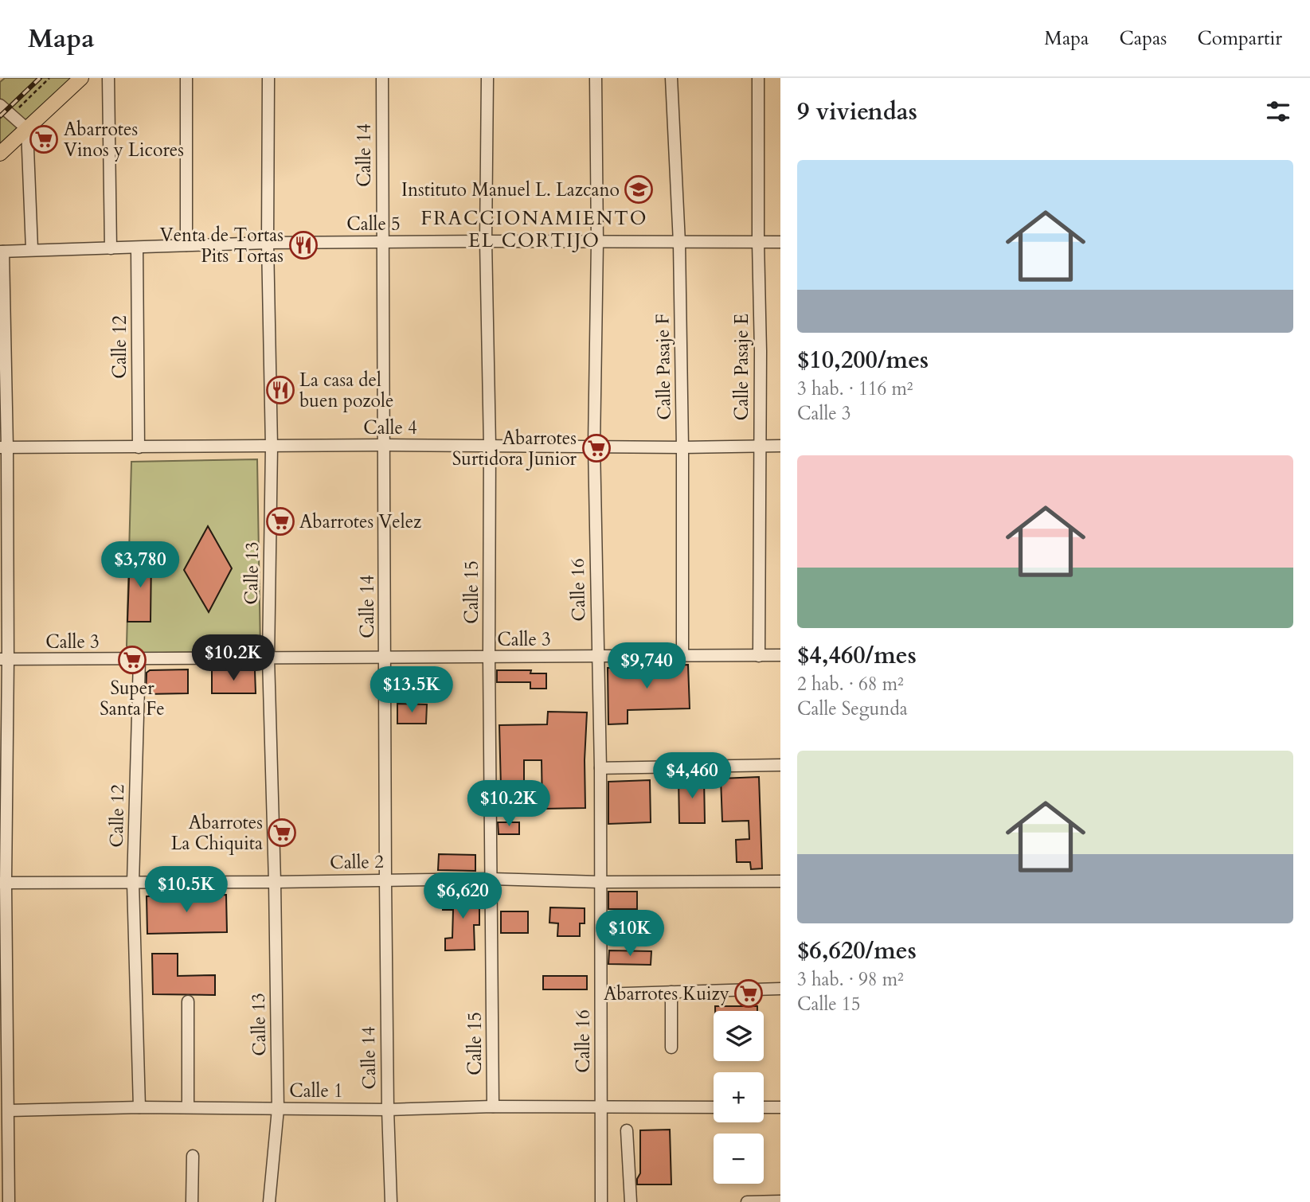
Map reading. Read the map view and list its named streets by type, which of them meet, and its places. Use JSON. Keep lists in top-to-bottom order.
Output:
{
  "streets": {
    "street": [
      "Calle 14",
      "Calle 5",
      "Calle 12",
      "Calle Pasaje F",
      "Calle Pasaje E",
      "Calle 4",
      "Calle 13",
      "Calle 16",
      "Calle 15",
      "Calle 3",
      "Calle 2",
      "Calle 1"
    ]
  },
  "crossings": [
    ["Calle 14", "Calle 5"],
    ["Calle 14", "Calle 4"],
    ["Calle 14", "Calle 3"],
    ["Calle 14", "Calle 2"],
    ["Calle 14", "Calle 1"],
    ["Calle 5", "Calle 12"],
    ["Calle 5", "Calle Pasaje F"],
    ["Calle 5", "Calle Pasaje E"],
    ["Calle 5", "Calle 13"],
    ["Calle 5", "Calle 16"],
    ["Calle 5", "Calle 15"],
    ["Calle 12", "Calle 4"],
    ["Calle 12", "Calle 3"],
    ["Calle 12", "Calle 2"],
    ["Calle 12", "Calle 1"],
    ["Calle Pasaje F", "Calle 4"],
    ["Calle Pasaje F", "Calle 3"],
    ["Calle Pasaje E", "Calle 4"],
    ["Calle Pasaje E", "Calle 3"],
    ["Calle 4", "Calle 13"],
    ["Calle 4", "Calle 16"],
    ["Calle 4", "Calle 15"],
    ["Calle 13", "Calle 3"],
    ["Calle 13", "Calle 2"],
    ["Calle 13", "Calle 1"],
    ["Calle 16", "Calle 3"],
    ["Calle 16", "Calle 2"],
    ["Calle 16", "Calle 1"],
    ["Calle 15", "Calle 3"],
    ["Calle 15", "Calle 2"],
    ["Calle 15", "Calle 1"]
  ],
  "districts": ["FRACCIONAMIENTO EL CORTIJO"],
  "places": {
    "supermarket": [
      "Abarrotes Vinos y Licores",
      "Abarrotes Surtidora Junior",
      "Abarrotes Velez",
      "Super Santa Fe",
      "Abarrotes La Chiquita",
      "Abarrotes Kuizy"
    ],
    "school or university": ["Instituto Manuel L. Lazcano"],
    "restaurant": ["Venta de Tortas Pits Tortas", "La casa del buen pozole"]
  },
  "page": {
    "header": "Mapa",
    "nav": ["Mapa", "Capas", "Compartir"],
    "heading": "9 viviendas",
    "list": [
      {
        "name": "$10,200/mes",
        "note": "3 hab. · 116 m² · Calle 3"
      },
      {
        "name": "$4,460/mes",
        "note": "2 hab. · 68 m² · Calle Segunda"
      },
      {
        "name": "$6,620/mes",
        "note": "3 hab. · 98 m² · Calle 15"
      }
    ],
    "price": [
      "$3,780",
      "$10.2K",
      "$9,740",
      "$13.5K",
      "$4,460",
      "$10.2K",
      "$10.5K",
      "$6,620",
      "$10K"
    ],
    "map_buttons": ["+", "−"]
  }
}
